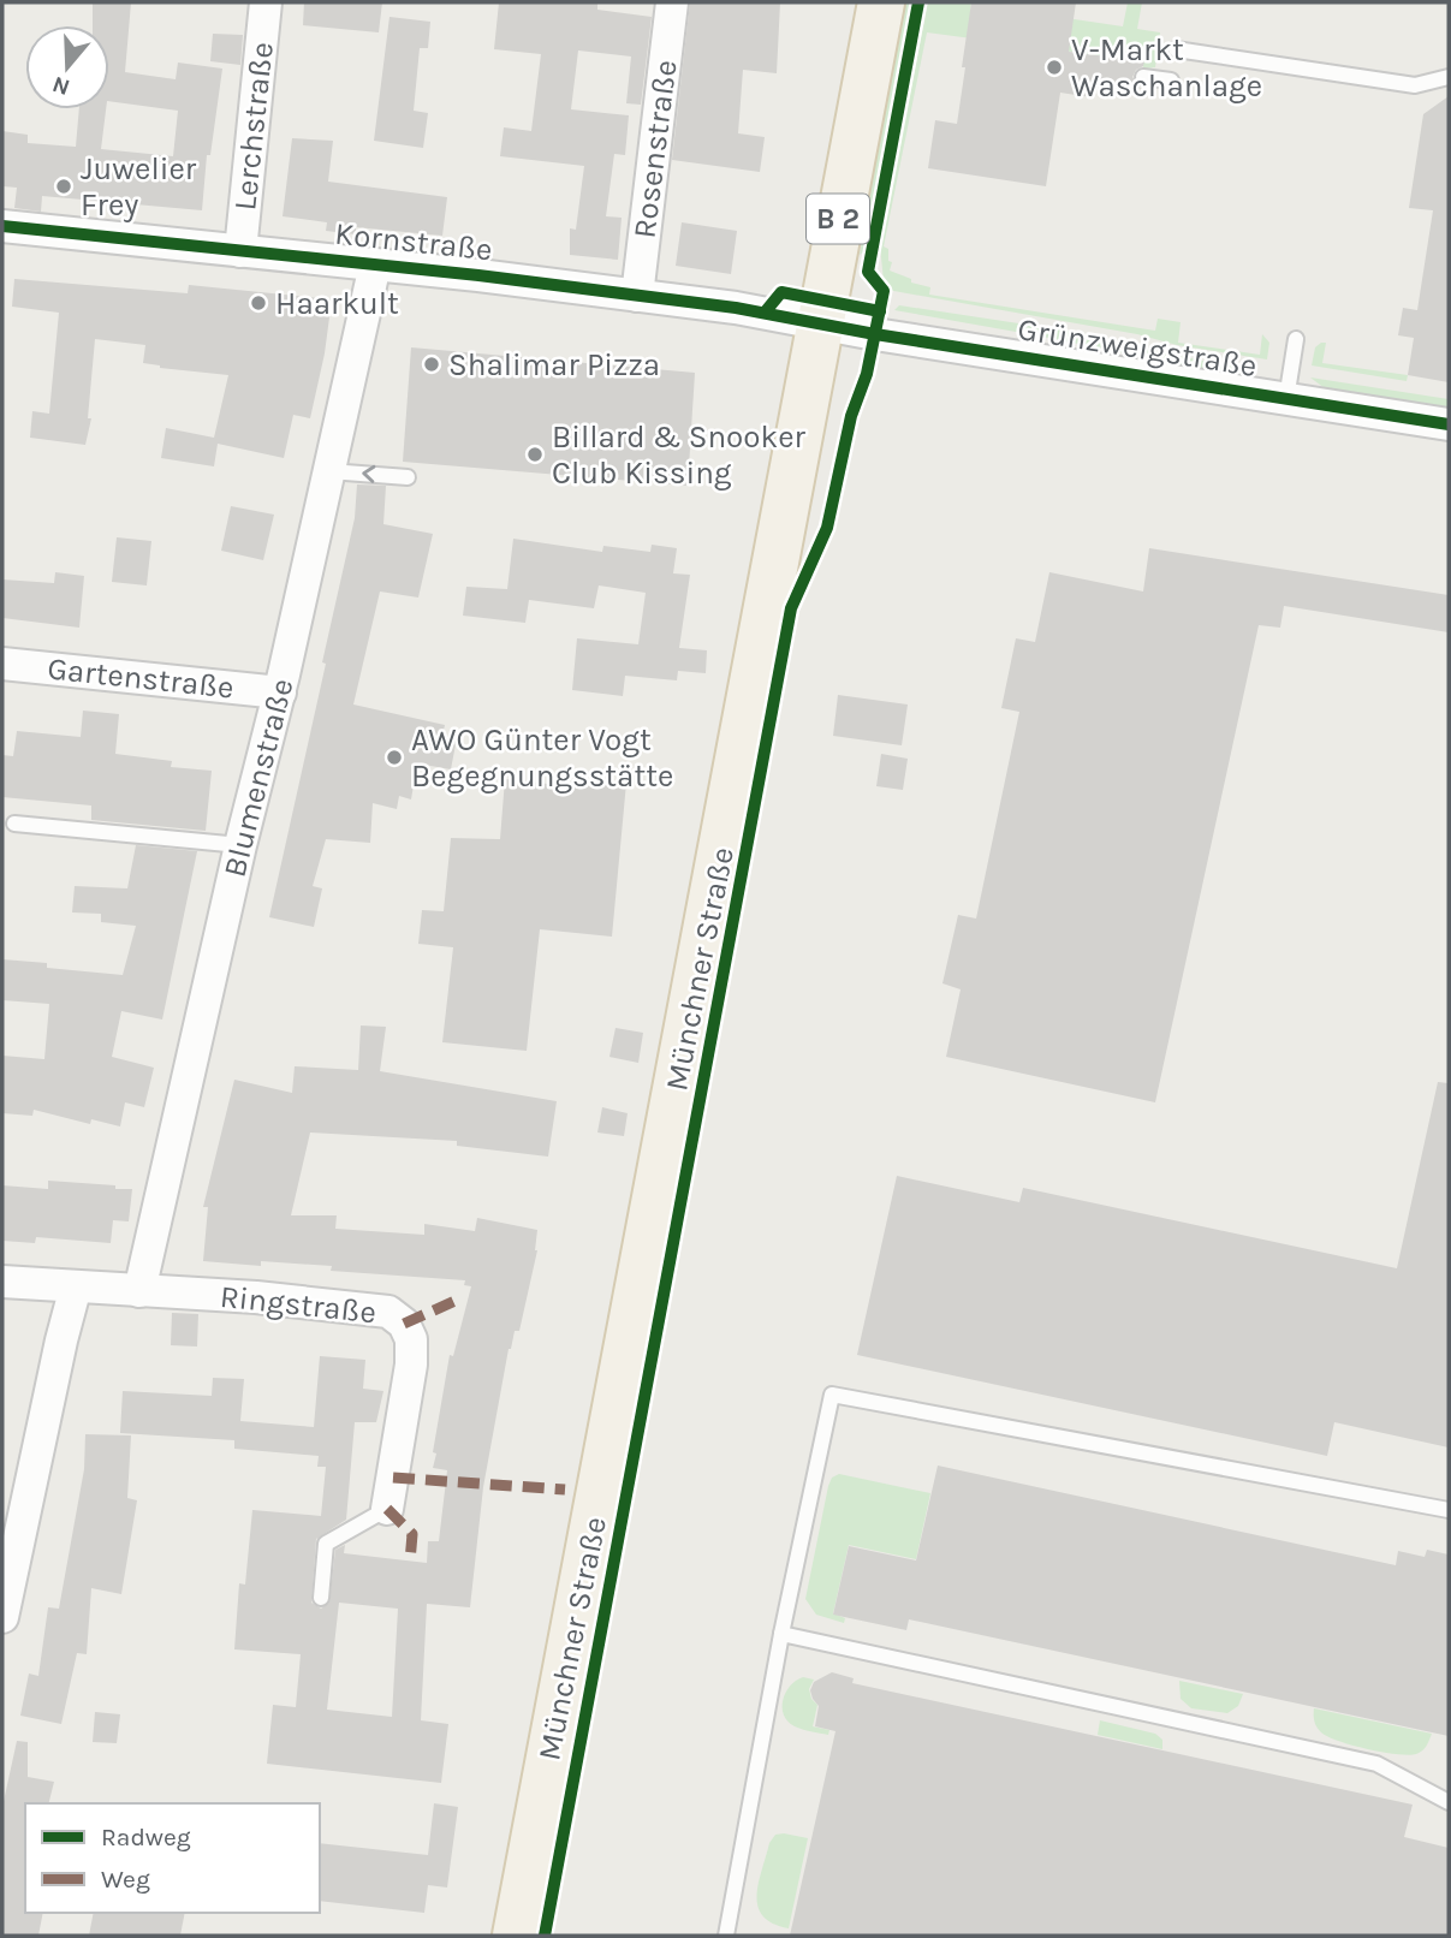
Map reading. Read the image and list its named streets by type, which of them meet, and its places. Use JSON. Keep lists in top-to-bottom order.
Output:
{
  "streets": {
    "main road": ["B 2", "Münchner Straße"],
    "street": [
      "Lerchstraße",
      "Rosenstraße",
      "Kornstraße",
      "Grünzweigstraße",
      "Gartenstraße",
      "Blumenstraße",
      "Ringstraße"
    ]
  },
  "crossings": [
    ["Lerchstraße", "Kornstraße"],
    ["Rosenstraße", "Kornstraße"],
    ["Kornstraße", "Grünzweigstraße"],
    ["Kornstraße", "Blumenstraße"],
    ["Kornstraße", "Münchner Straße"],
    ["Grünzweigstraße", "Münchner Straße"],
    ["Gartenstraße", "Blumenstraße"],
    ["Blumenstraße", "Ringstraße"]
  ],
  "places": [
    "V-Markt Waschanlage",
    "Juwelier Frey",
    "Haarkult",
    "Shalimar Pizza",
    "Billard & Snooker Club Kissing",
    "AWO Günter Vogt Begegnungsstätte"
  ],
  "legend": ["Radweg", "Weg"],
  "north": "bottom"
}
